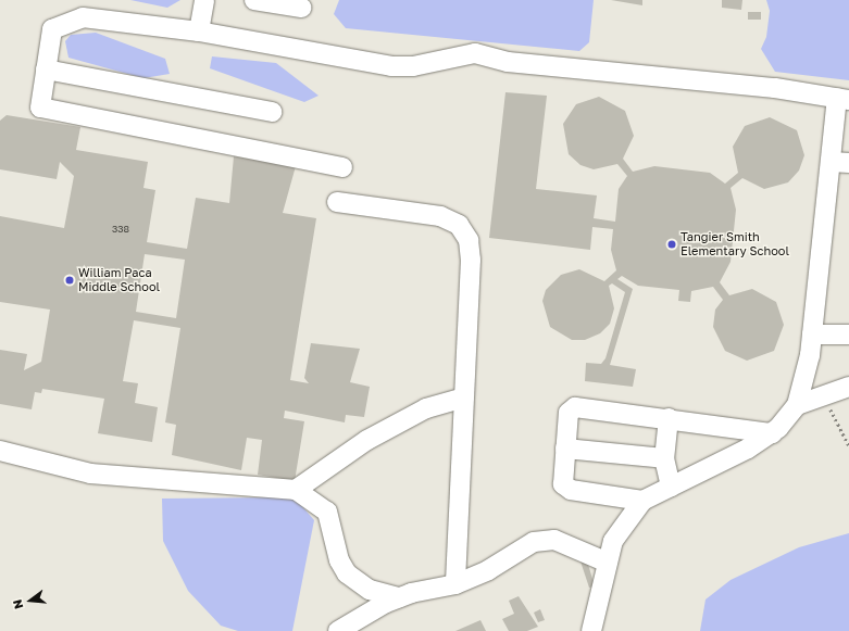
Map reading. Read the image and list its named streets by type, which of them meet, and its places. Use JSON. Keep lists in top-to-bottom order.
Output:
{
  "places": ["Tangier Smith Elementary School", "William Paca Middle School"],
  "house_numbers": ["338"],
  "north": "left"
}
